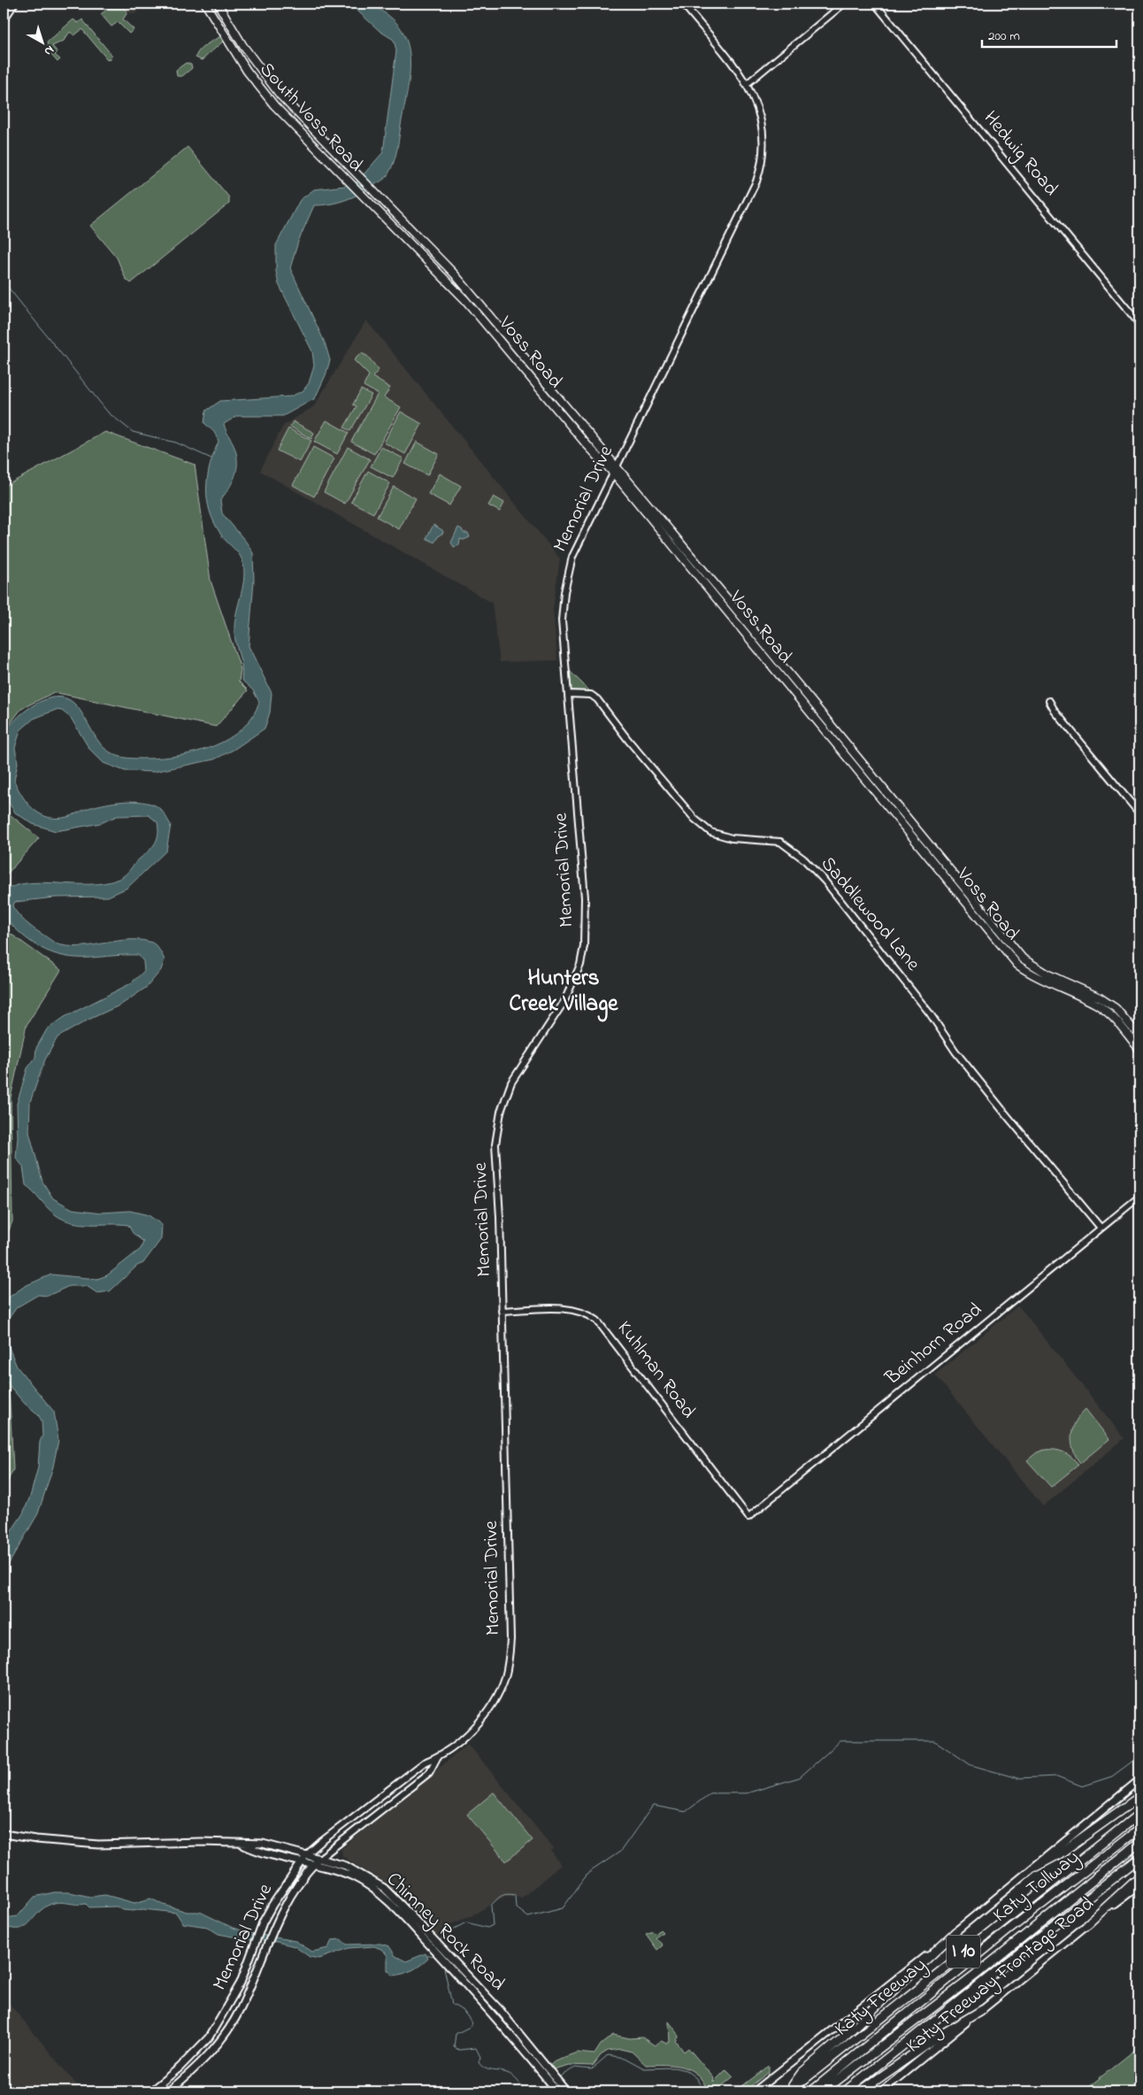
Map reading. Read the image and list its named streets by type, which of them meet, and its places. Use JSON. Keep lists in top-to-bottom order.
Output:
{
  "streets": {
    "highway": ["Katy Tollway", "I 10", "Katy Freeway"],
    "main road": [
      "South Voss Road",
      "Voss Road",
      "Memorial Drive",
      "Chimney Rock Road",
      "Katy Freeway Frontage Road"
    ],
    "street": [
      "Hedwig Road",
      "Saddlewood Lane",
      "Beinhorn Road",
      "Kuhlman Road"
    ]
  },
  "crossings": [
    ["South Voss Road", "Voss Road"],
    ["Voss Road", "Memorial Drive"],
    ["Memorial Drive", "Saddlewood Lane"],
    ["Memorial Drive", "Kuhlman Road"],
    ["Memorial Drive", "Chimney Rock Road"],
    ["Saddlewood Lane", "Beinhorn Road"],
    ["Beinhorn Road", "Kuhlman Road"]
  ],
  "districts": ["Hunters Creek Village"],
  "scale_bar": "200 m",
  "north": "bottom right"
}
